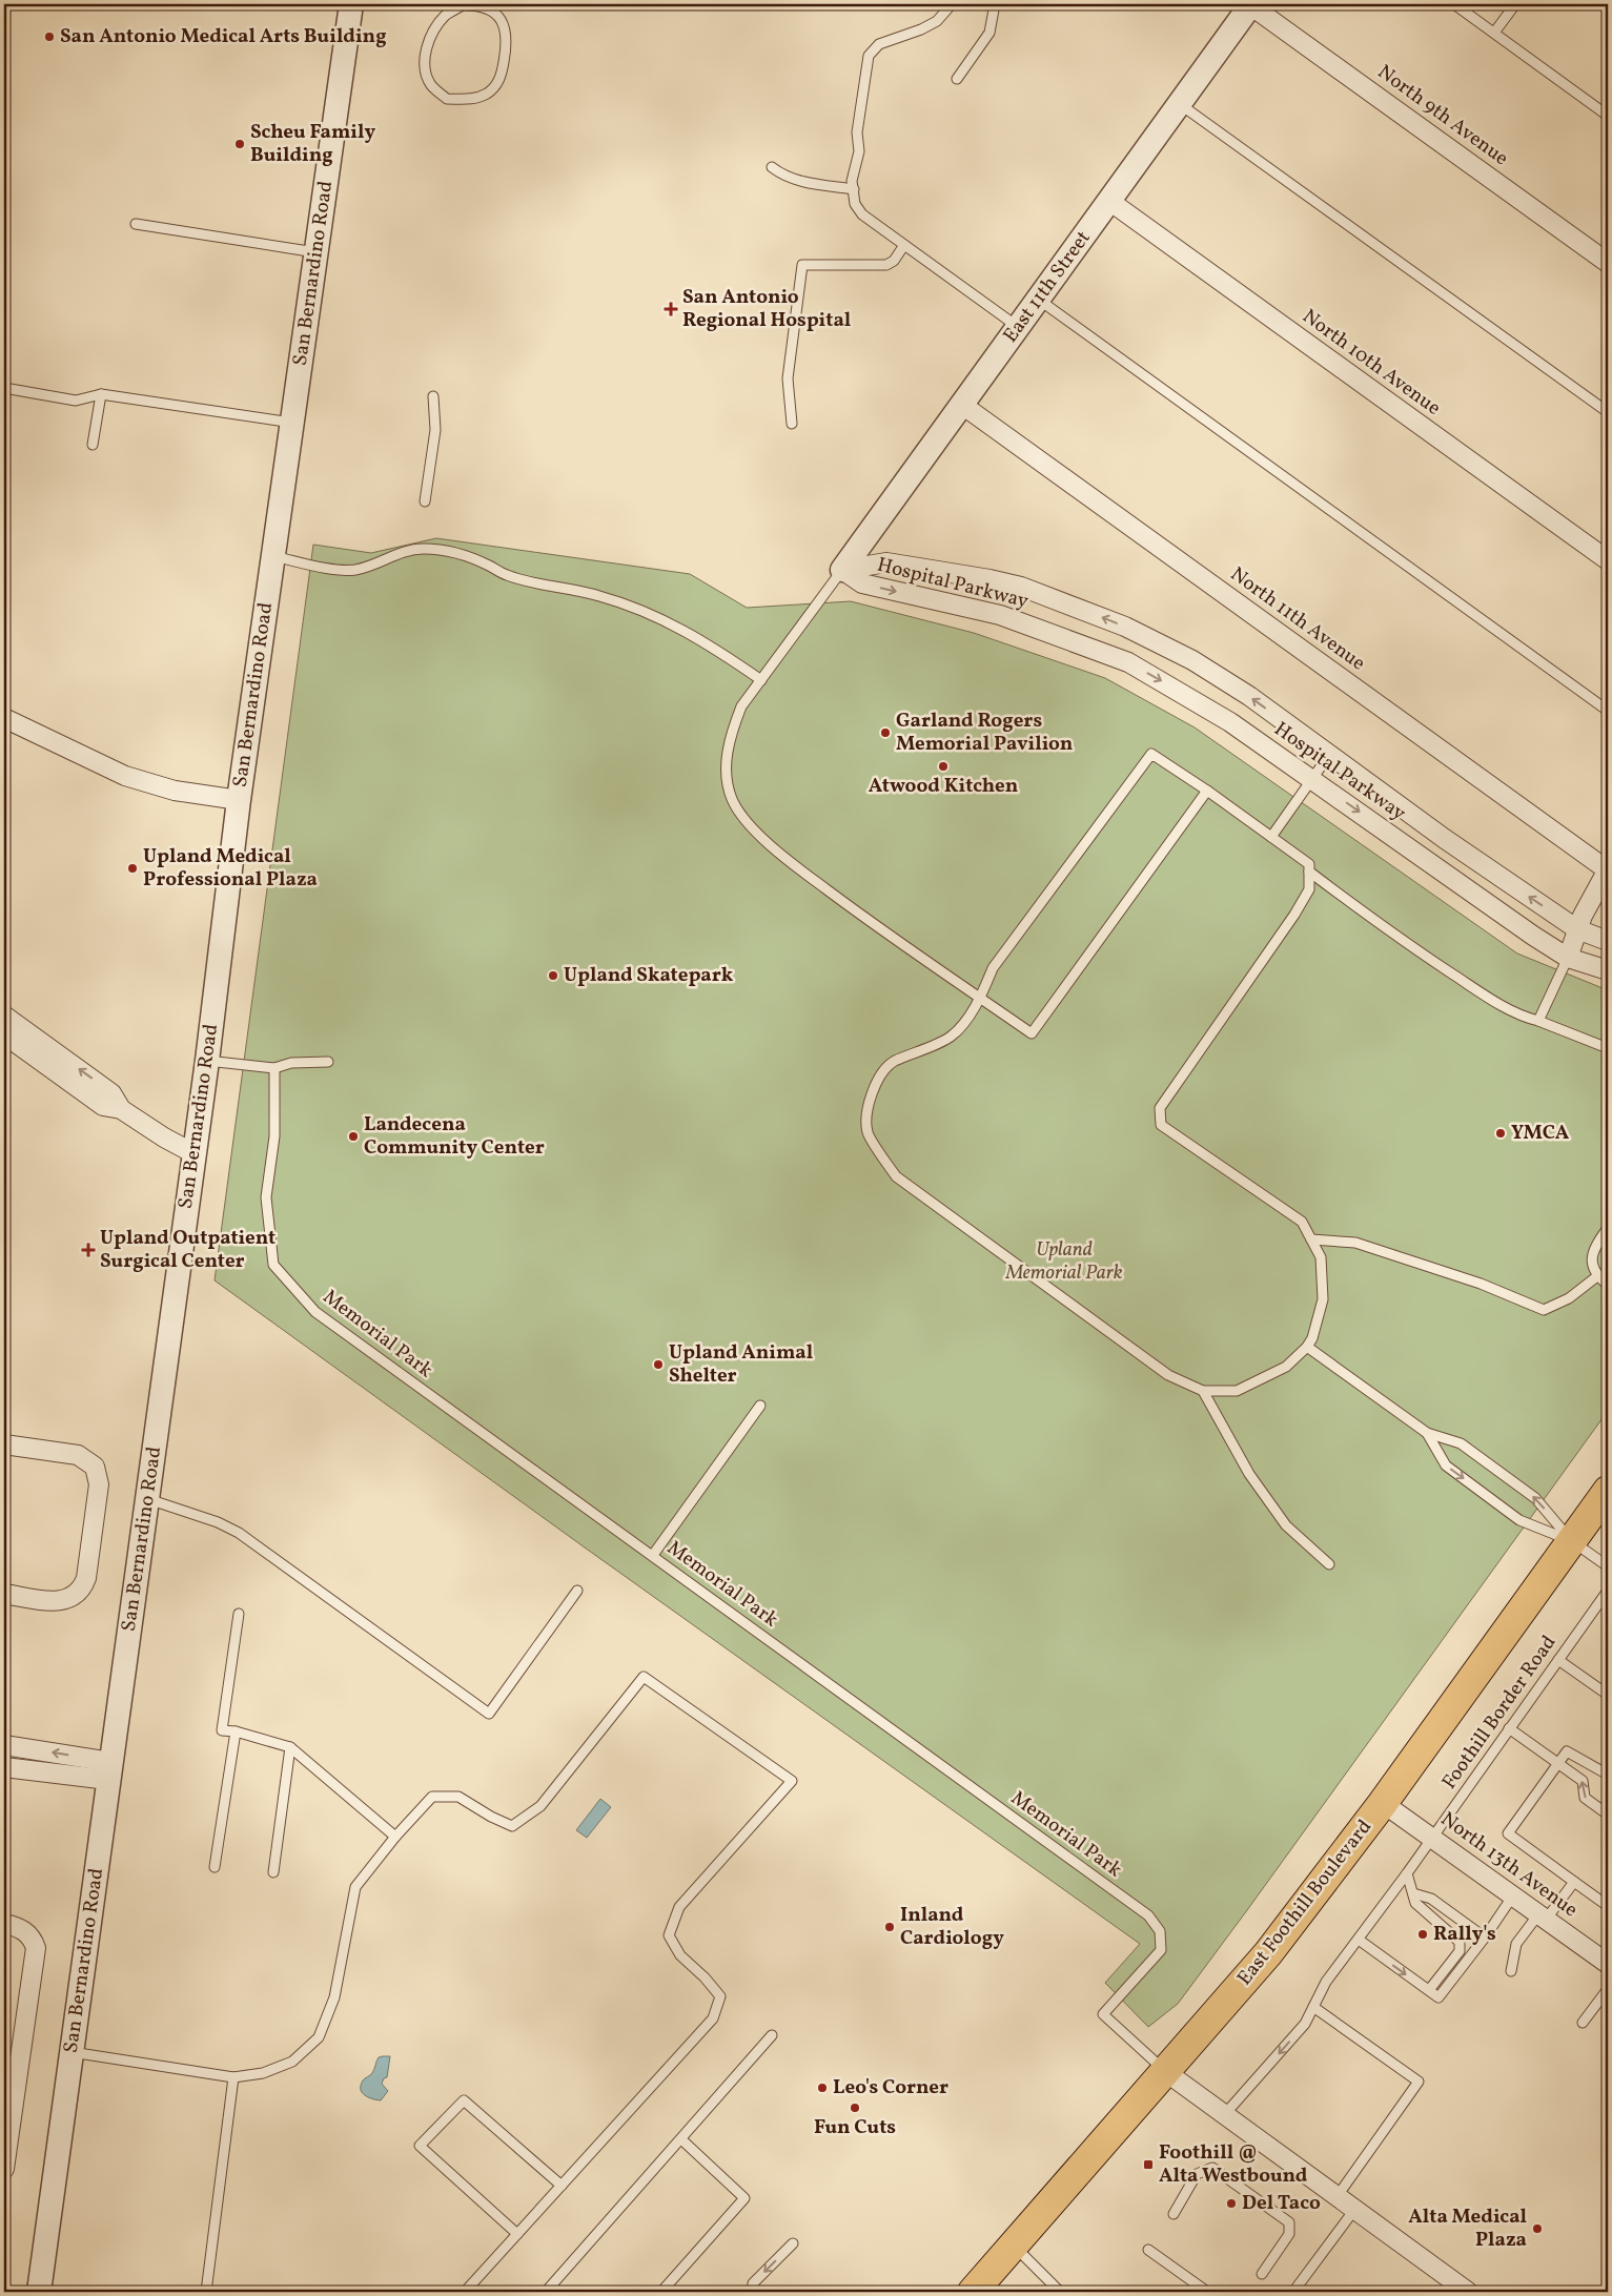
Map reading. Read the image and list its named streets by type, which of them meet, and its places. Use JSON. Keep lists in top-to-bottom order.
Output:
{
  "streets": {
    "main road": ["East Foothill Boulevard"],
    "street": [
      "North 9th Avenue",
      "San Bernardino Road",
      "East 11th Street",
      "North 10th Avenue",
      "Hospital Parkway",
      "North 11th Avenue",
      "North 13th Avenue"
    ],
    "lane": ["Memorial Park", "Foothill Border Road"]
  },
  "crossings": [
    ["North 9th Avenue", "East 11th Street"],
    ["East 11th Street", "North 10th Avenue"],
    ["East 11th Street", "Hospital Parkway"],
    ["East 11th Street", "North 11th Avenue"],
    ["Memorial Park", "East Foothill Boulevard"],
    ["Foothill Border Road", "North 13th Avenue"],
    ["North 13th Avenue", "East Foothill Boulevard"]
  ],
  "parks": ["Upland Memorial Park"],
  "places": {
    "other": [
      "San Antonio Medical Arts Building",
      "Scheu Family Building",
      "Garland Rogers Memorial Pavilion",
      "Atwood Kitchen",
      "Upland Medical Professional Plaza",
      "Upland Skatepark",
      "YMCA",
      "Landecena Community Center",
      "Upland Animal Shelter",
      "Inland Cardiology",
      "Rally's",
      "Leo's Corner",
      "Fun Cuts",
      "Del Taco",
      "Alta Medical Plaza"
    ],
    "health": ["San Antonio Regional Hospital", "Upland Outpatient Surgical Center"],
    "transit": ["Foothill @ Alta Westbound"]
  }
}
